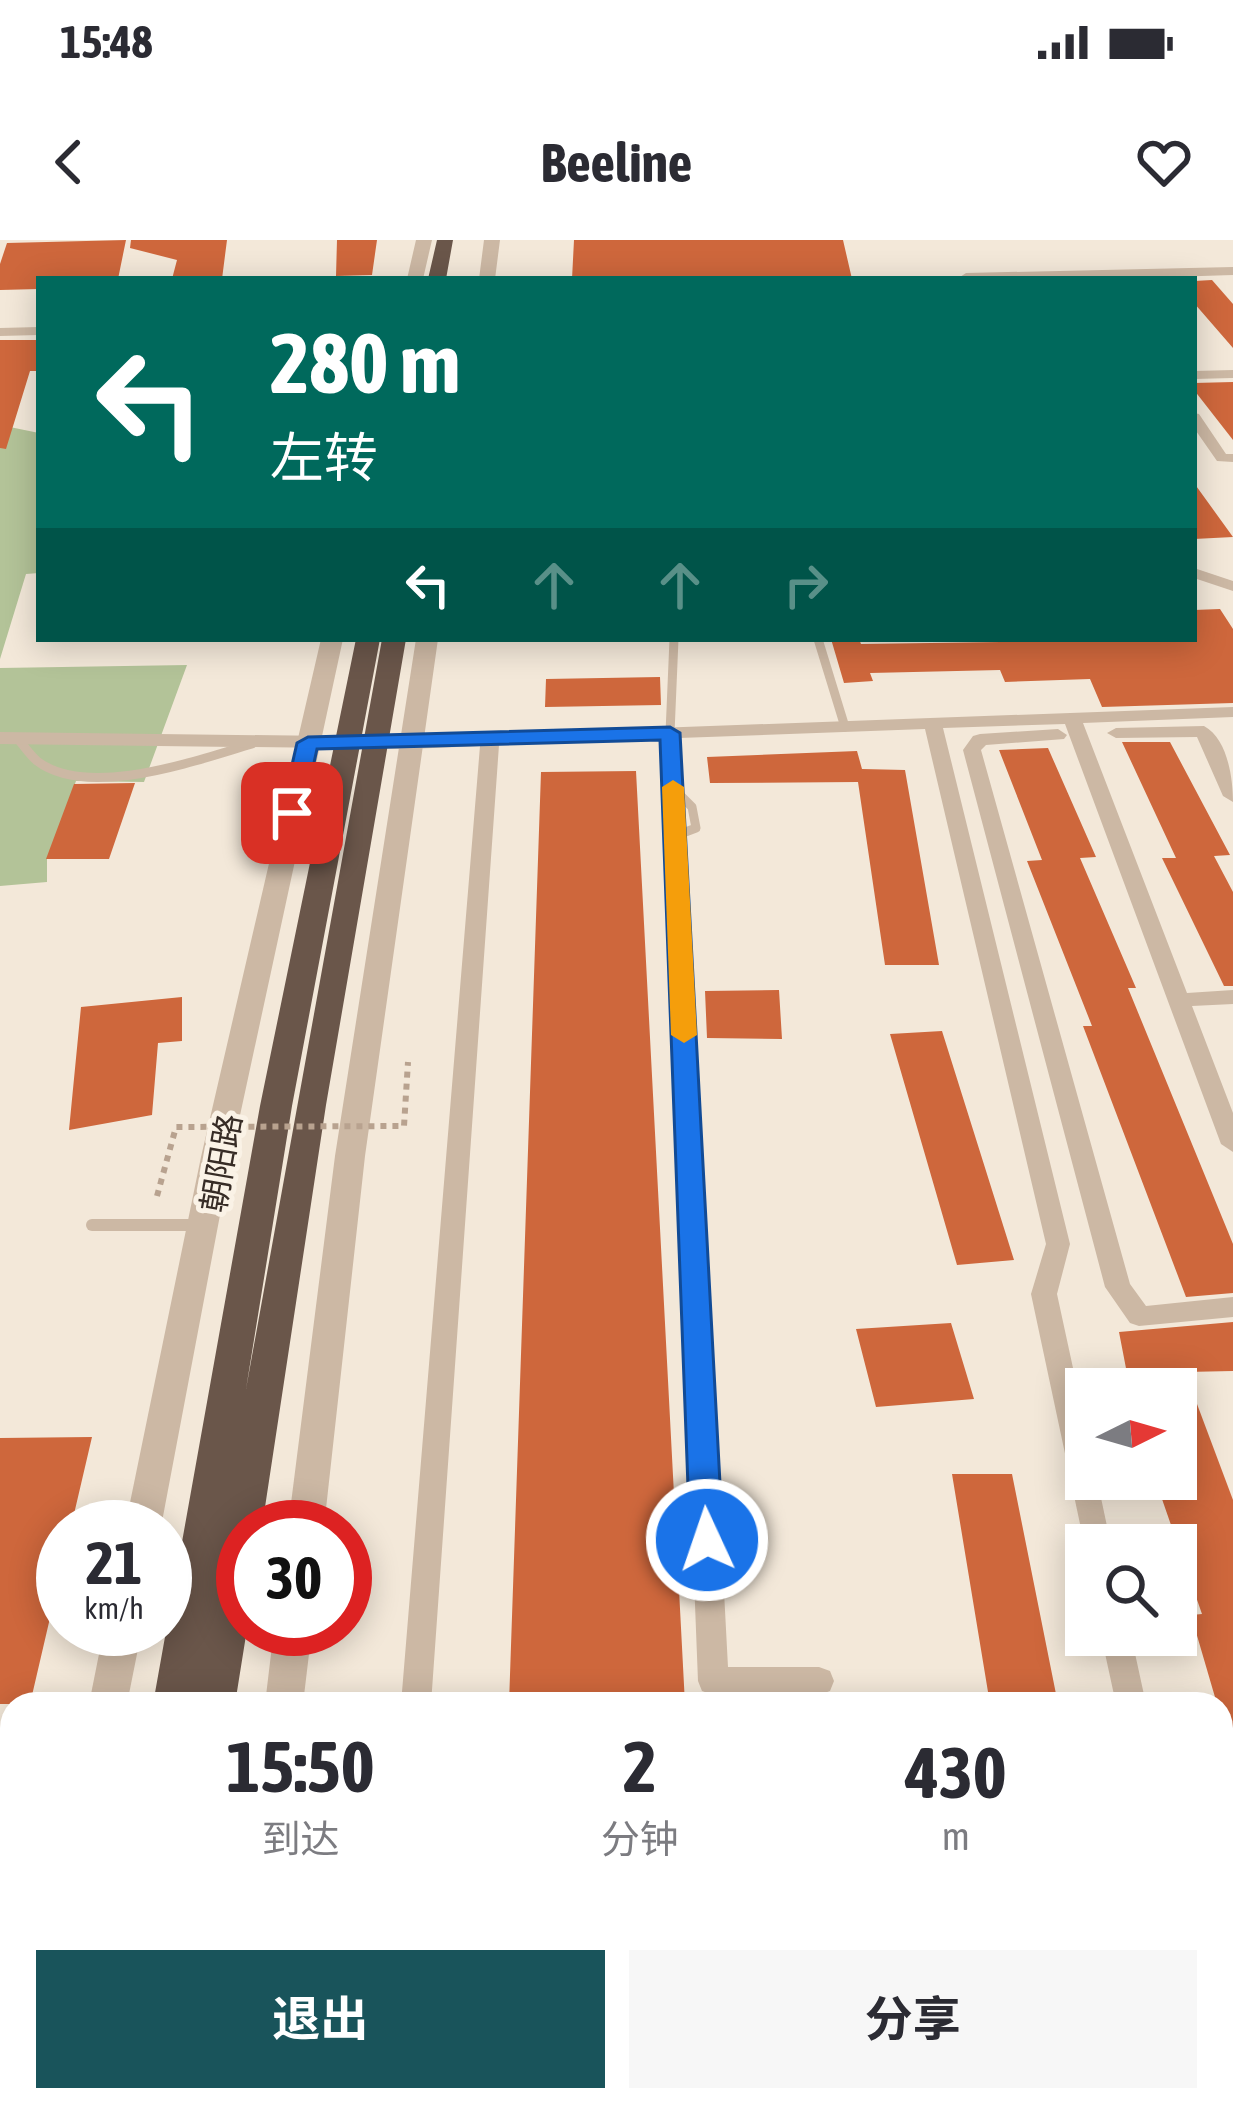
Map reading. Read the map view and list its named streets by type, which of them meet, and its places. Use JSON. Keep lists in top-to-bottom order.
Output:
{
  "streets": {
    "highway": ["朝阳路"]
  },
  "north": "right",
  "page": {
    "status": "15:48",
    "header": "Beeline",
    "turn": ["280 m", "左转"],
    "speed": "21 km/h",
    "limit": "30",
    "eta": [
      "15:50",
      "到达",
      "2",
      "分钟",
      "430",
      "m"
    ],
    "buttons": ["退出", "分享"]
  }
}
